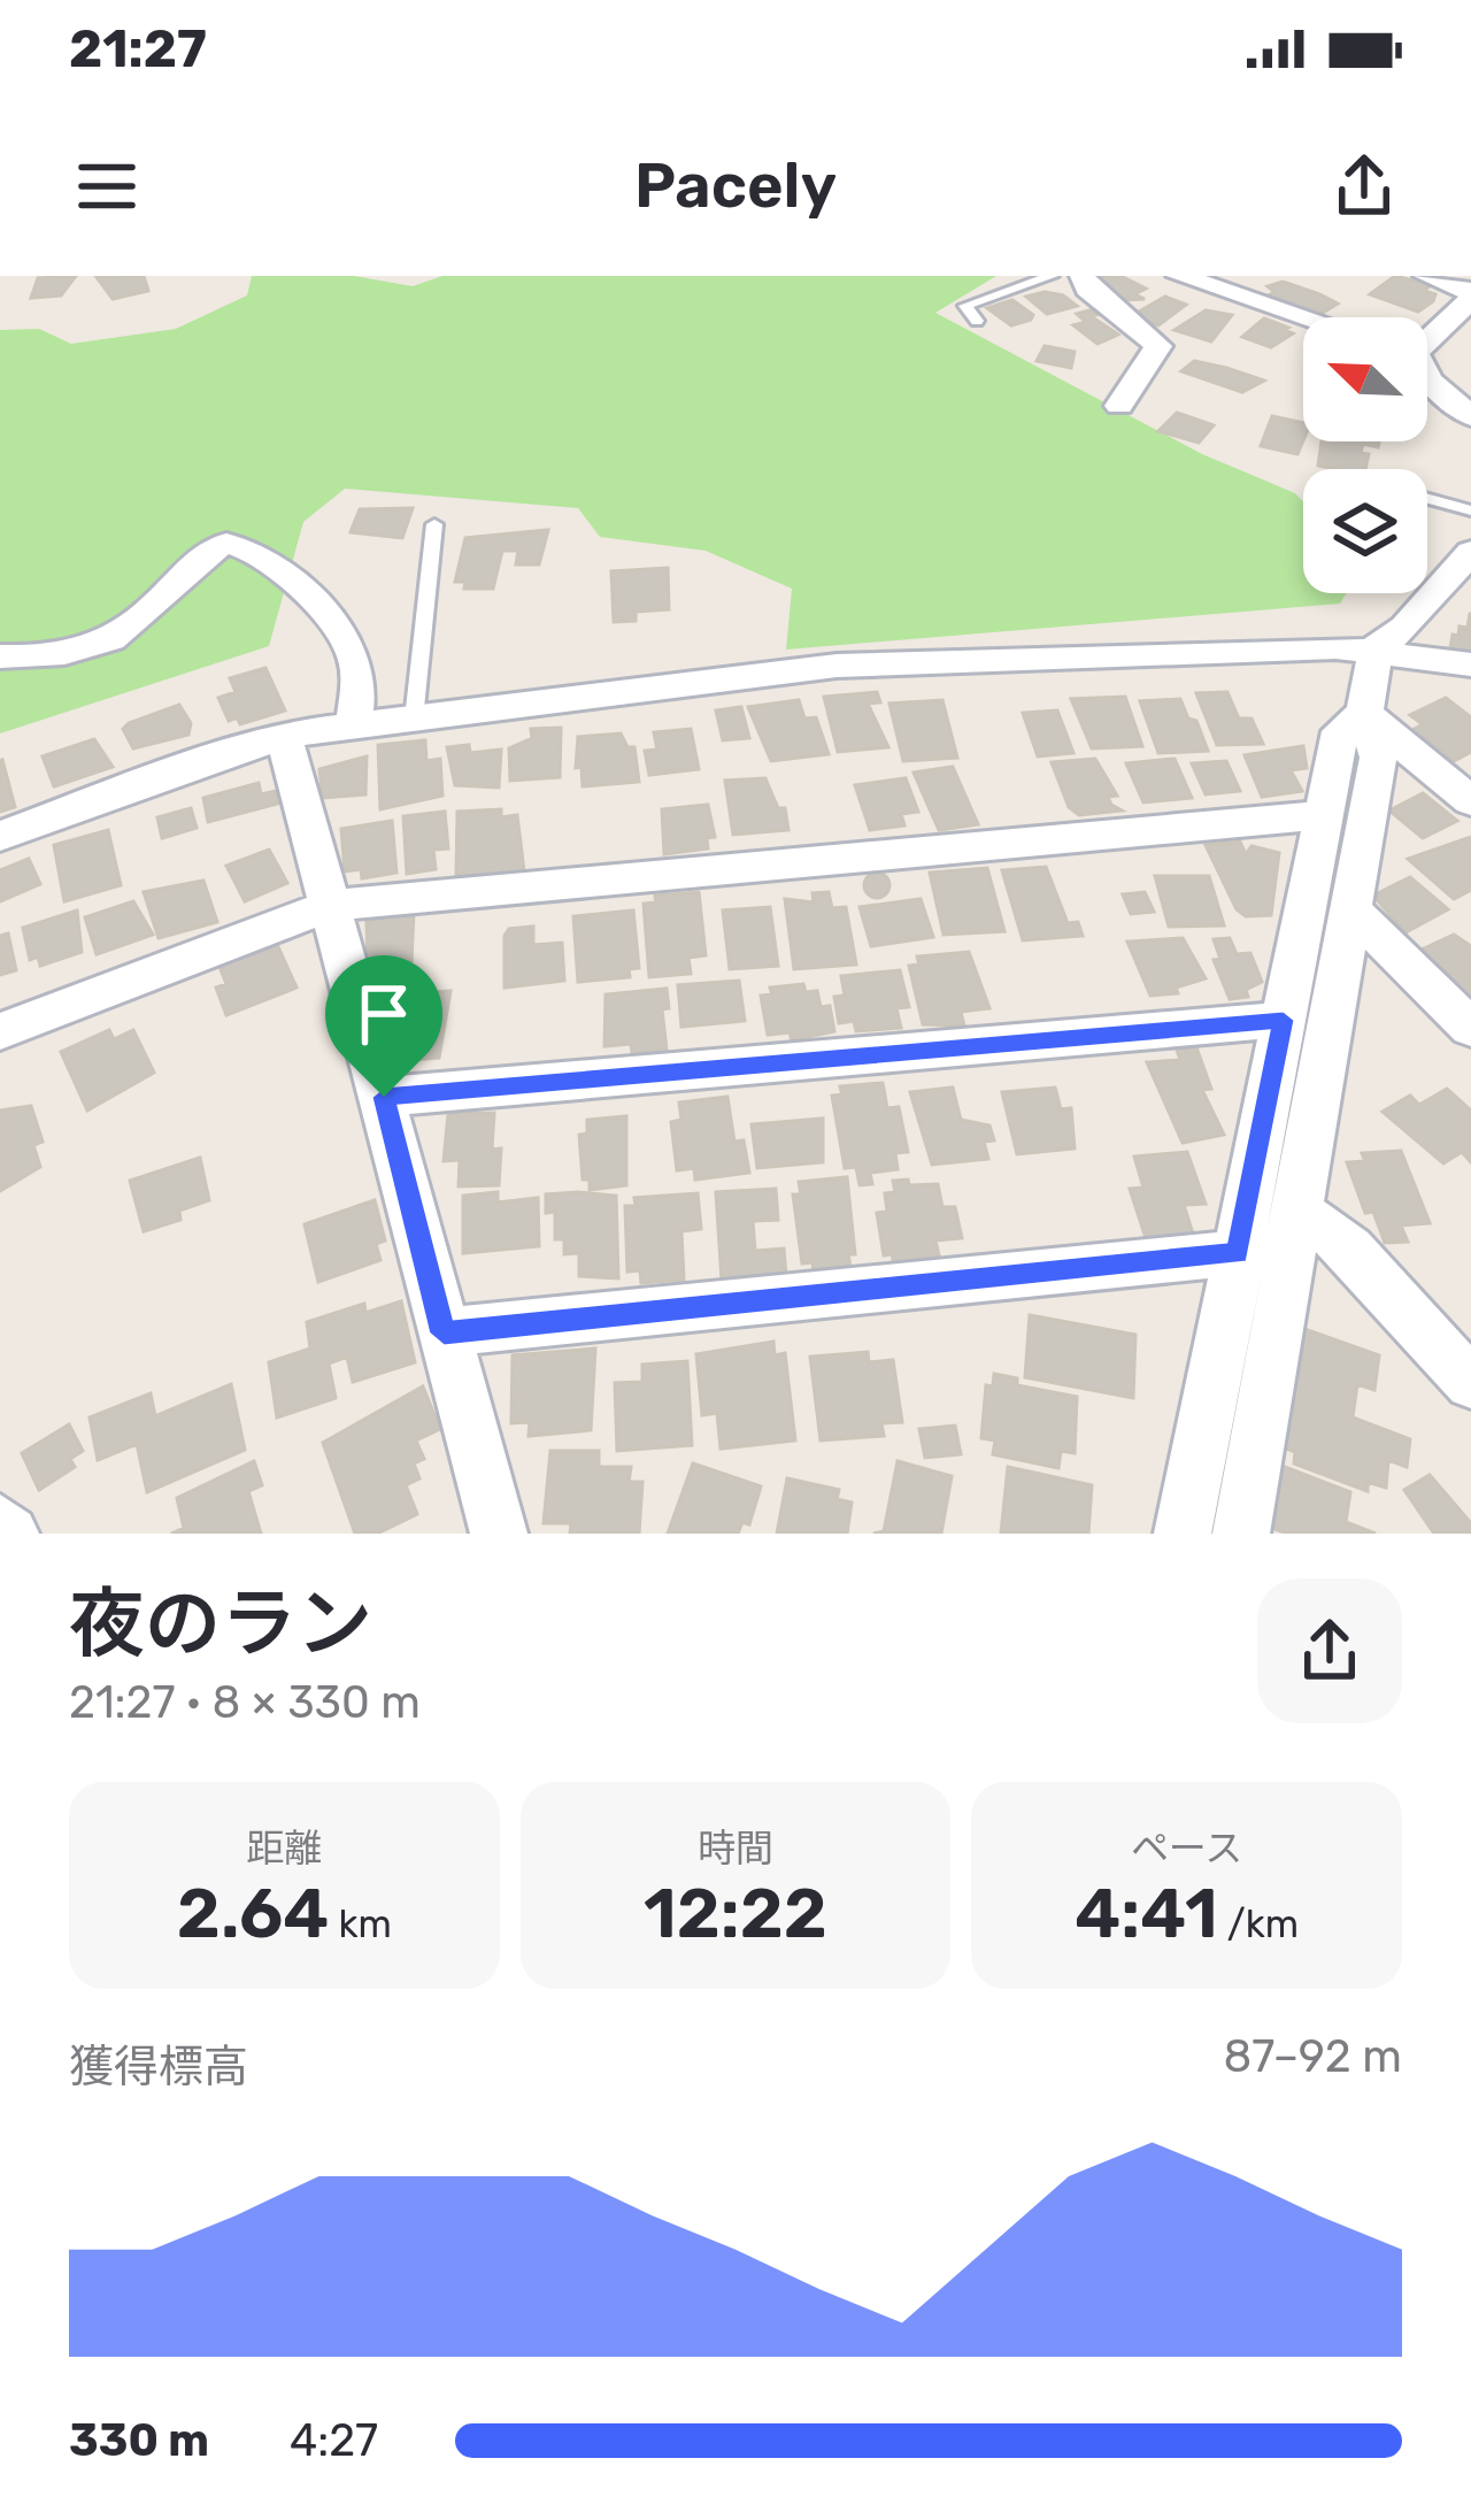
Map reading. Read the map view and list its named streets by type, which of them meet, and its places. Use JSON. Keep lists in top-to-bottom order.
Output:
{
  "north": "top left",
  "page": {
    "status": "21:27",
    "header": "Pacely",
    "heading": ["夜のラン", "21:27 · 8 × 330 m"],
    "stats": [
      ["距離", "2.64 km"],
      ["時間", "12:22"],
      ["ペース", "4:41 /km"]
    ],
    "chart": ["獲得標高", "87–92 m"],
    "list": [
      {
        "name": "330 m",
        "note": "4:27"
      }
    ]
  }
}
